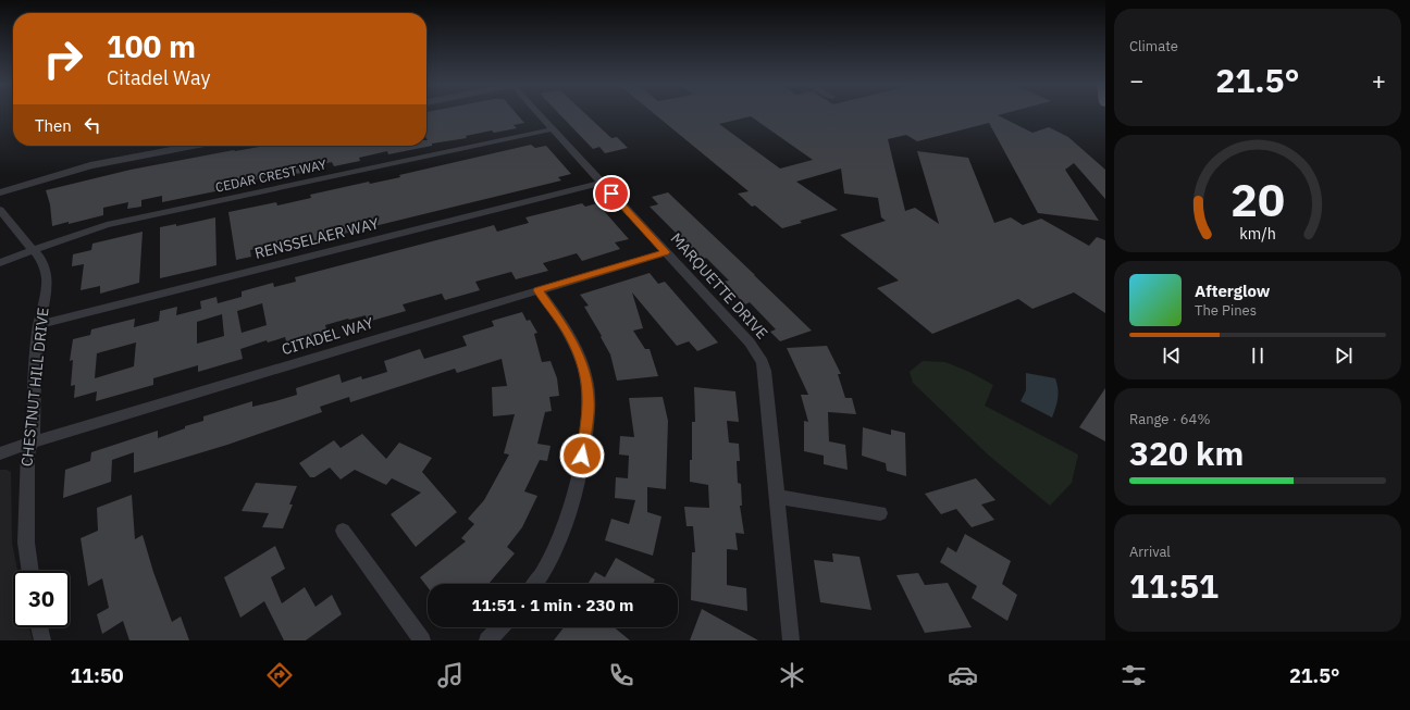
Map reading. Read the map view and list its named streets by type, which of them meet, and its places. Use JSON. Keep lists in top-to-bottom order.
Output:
{
  "streets": {
    "street": [
      "CEDAR CREST WAY",
      "RENSSELAER WAY",
      "MARQUETTE DRIVE",
      "CITADEL WAY",
      "CHESTNUT HILL DRIVE"
    ]
  },
  "crossings": [
    ["CEDAR CREST WAY", "MARQUETTE DRIVE"],
    ["CEDAR CREST WAY", "CHESTNUT HILL DRIVE"],
    ["RENSSELAER WAY", "MARQUETTE DRIVE"],
    ["RENSSELAER WAY", "CHESTNUT HILL DRIVE"],
    ["MARQUETTE DRIVE", "CITADEL WAY"],
    ["CITADEL WAY", "CHESTNUT HILL DRIVE"]
  ],
  "page": {
    "tile": [
      "Climate",
      ["Range · 64%", "320 km"],
      ["Arrival", "11:51"]
    ],
    "turn": ["100 m", "Citadel Way"],
    "heat": ["−", "21.5°", "+"],
    "then": "Then",
    "song": ["Afterglow", "The Pines"],
    "limit": "30",
    "trip": "11:51 · 1 min · 230 m",
    "tabs": ["11:50", "21.5°"],
    "gauge": ["20", "km/h"]
  }
}
